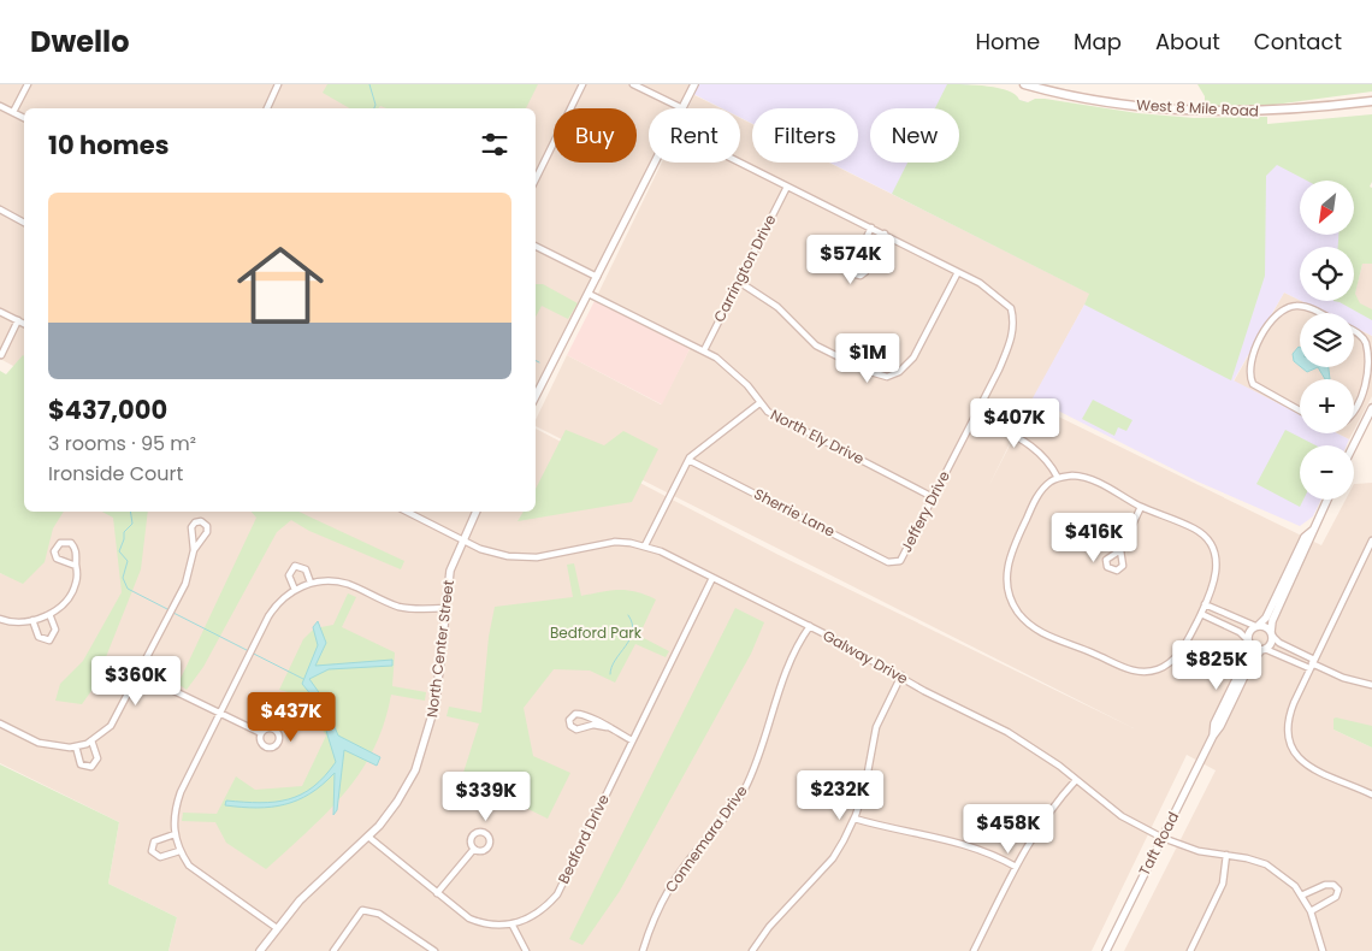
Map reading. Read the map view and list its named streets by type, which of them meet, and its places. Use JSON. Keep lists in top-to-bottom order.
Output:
{
  "streets": {
    "main road": ["West 8 Mile Road"],
    "street": [
      "Carrington Drive",
      "North Ely Drive",
      "Jeffery Drive",
      "Sherrie Lane",
      "North Center Street",
      "Galway Drive",
      "Bedford Drive",
      "Connemara Drive",
      "Taft Road"
    ]
  },
  "crossings": [
    ["Carrington Drive", "North Ely Drive"],
    ["North Ely Drive", "Jeffery Drive"],
    ["Jeffery Drive", "Sherrie Lane"],
    ["North Center Street", "Galway Drive"],
    ["Galway Drive", "Bedford Drive"],
    ["Galway Drive", "Connemara Drive"],
    ["Galway Drive", "Taft Road"]
  ],
  "parks": ["Bedford Park"],
  "north": "bottom left",
  "page": {
    "header": "Dwello",
    "nav": [
      "Home",
      "Map",
      "About",
      "Contact"
    ],
    "chip": [
      "Buy",
      "Rent",
      "Filters",
      "New"
    ],
    "heading": "10 homes",
    "map_buttons": ["+", "−"],
    "list": [
      {
        "name": "$437,000",
        "note": "3 rooms · 95 m² · Ironside Court"
      }
    ],
    "price": [
      "$574K",
      "$1M",
      "$407K",
      "$416K",
      "$825K",
      "$360K",
      "$437K",
      "$232K",
      "$339K",
      "$458K"
    ]
  }
}
